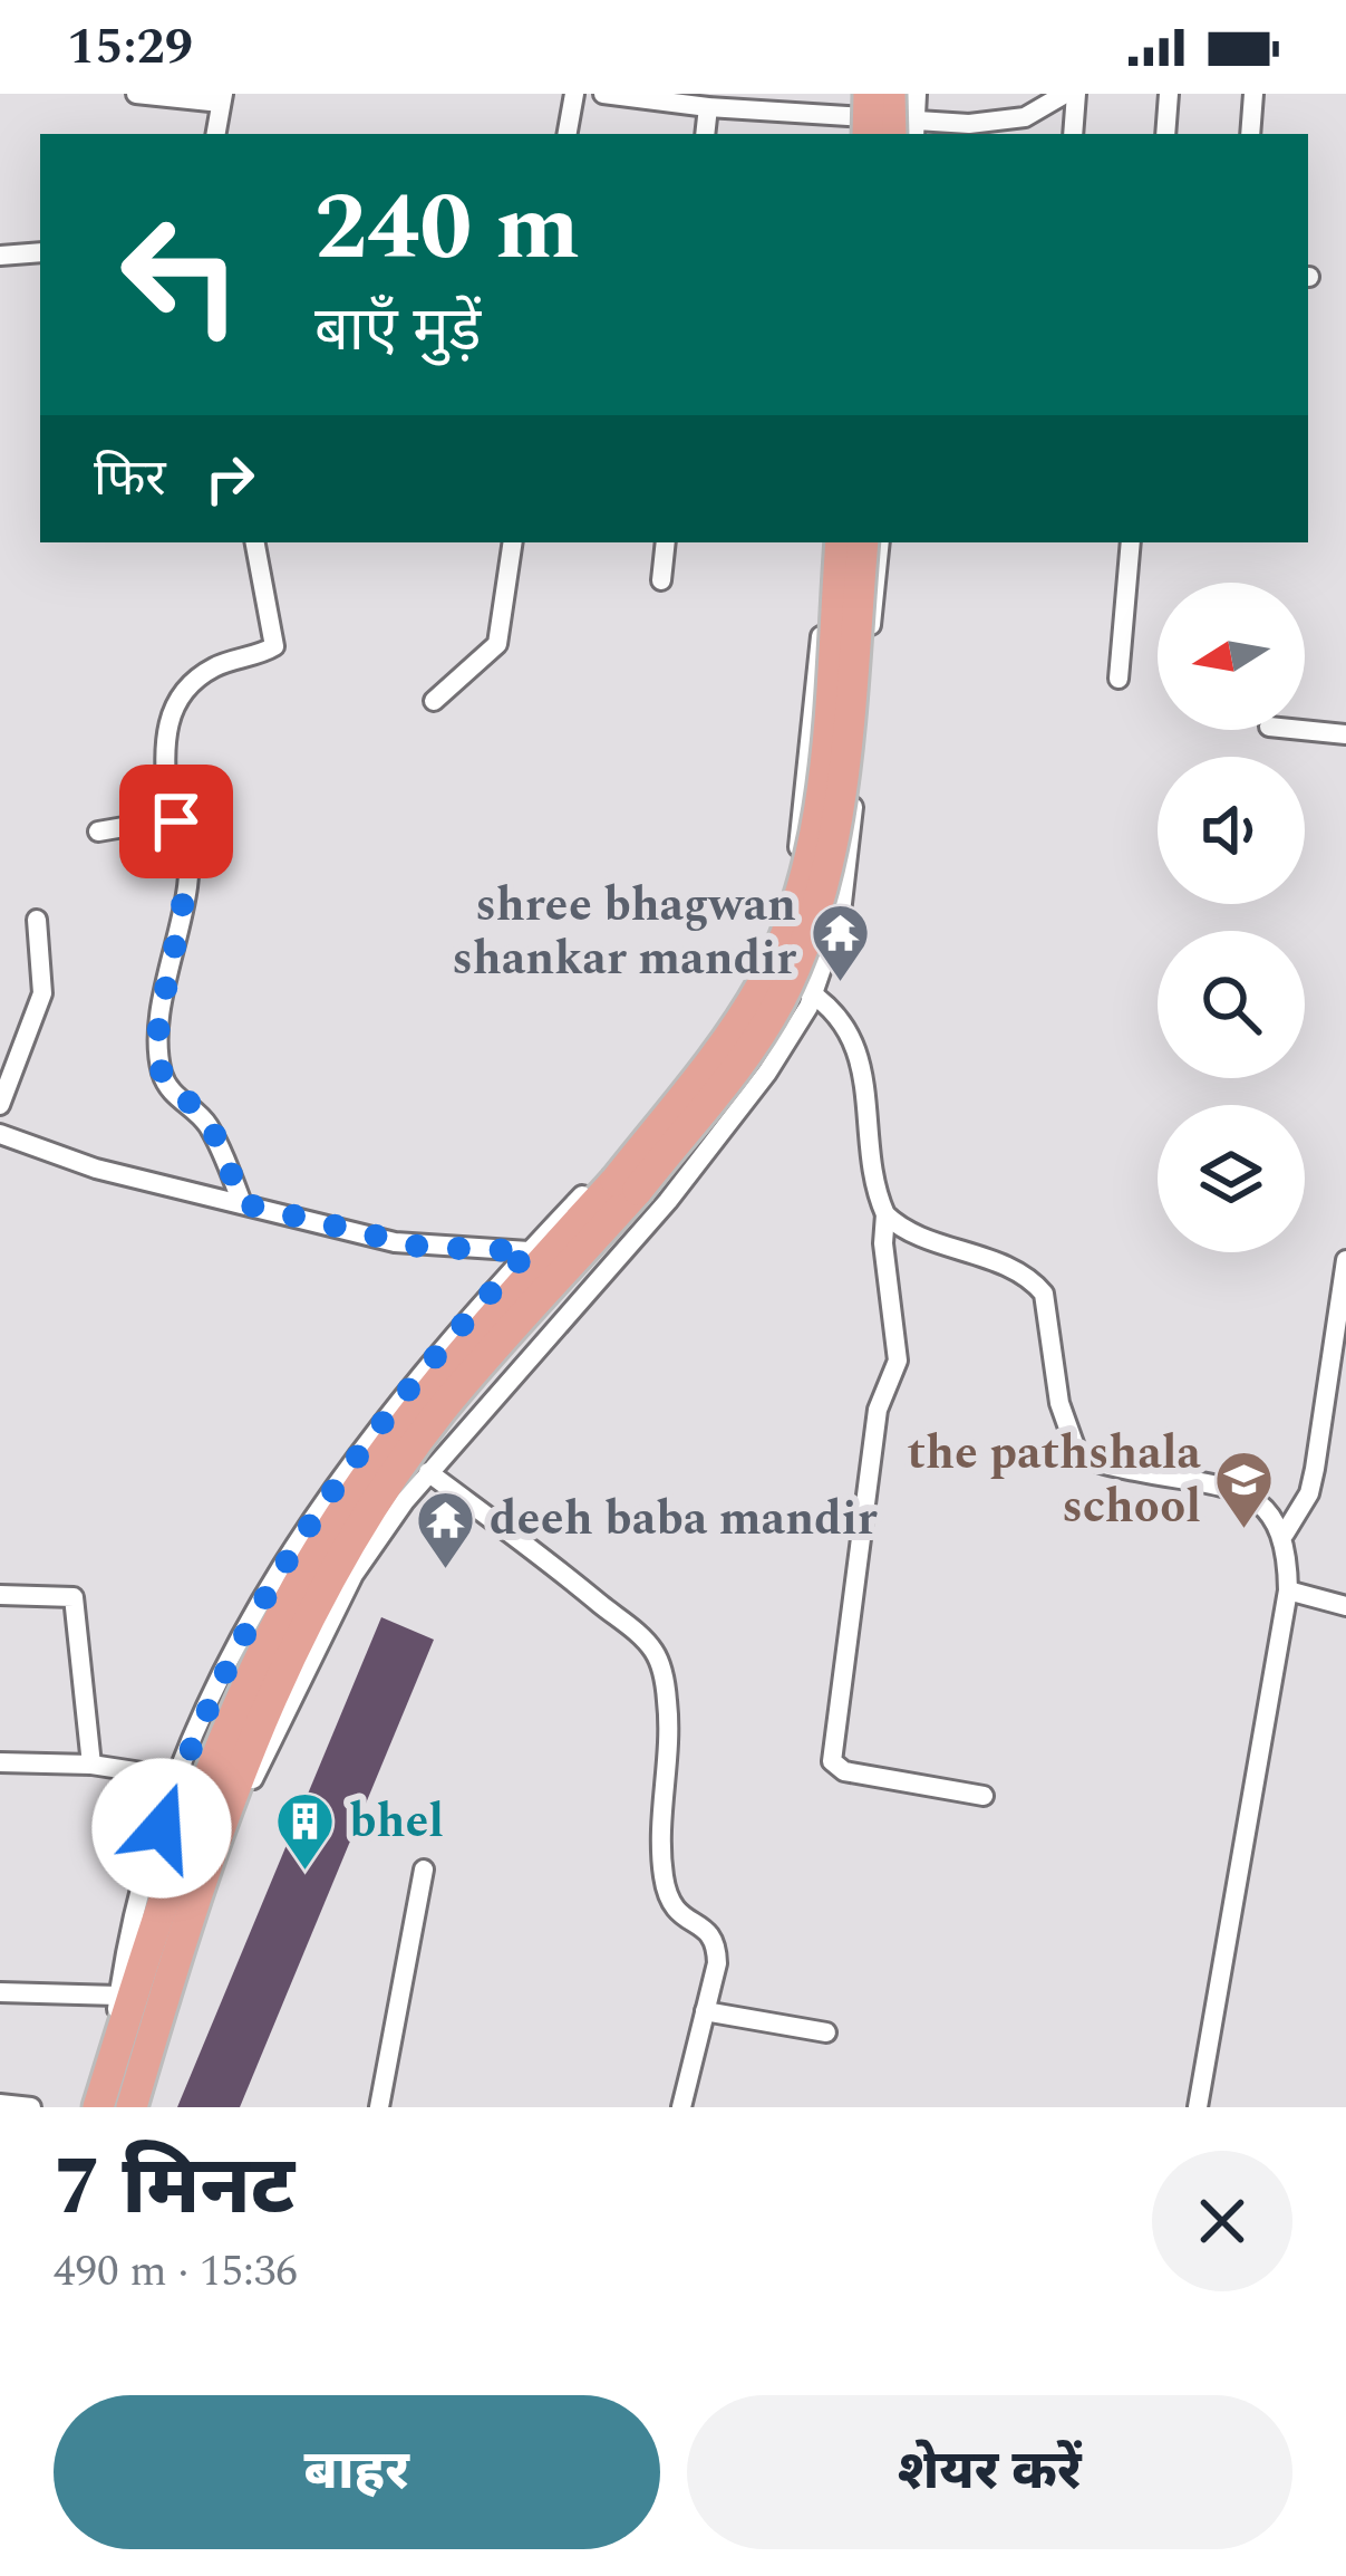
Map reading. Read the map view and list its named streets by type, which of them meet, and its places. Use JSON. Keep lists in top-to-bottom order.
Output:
{
  "places": {
    "temple": ["shree bhagwan shankar mandir", "deeh baba mandir"],
    "school or university": ["the pathshala school"],
    "building": ["bhel"]
  },
  "north": "left",
  "page": {
    "status": "15:29",
    "turn": ["240 m", "बाएँ मुड़ें"],
    "then": "फिर",
    "heading": ["7 मिनट", "490 m · 15:36"],
    "buttons": ["बाहर", "शेयर करें"]
  }
}
